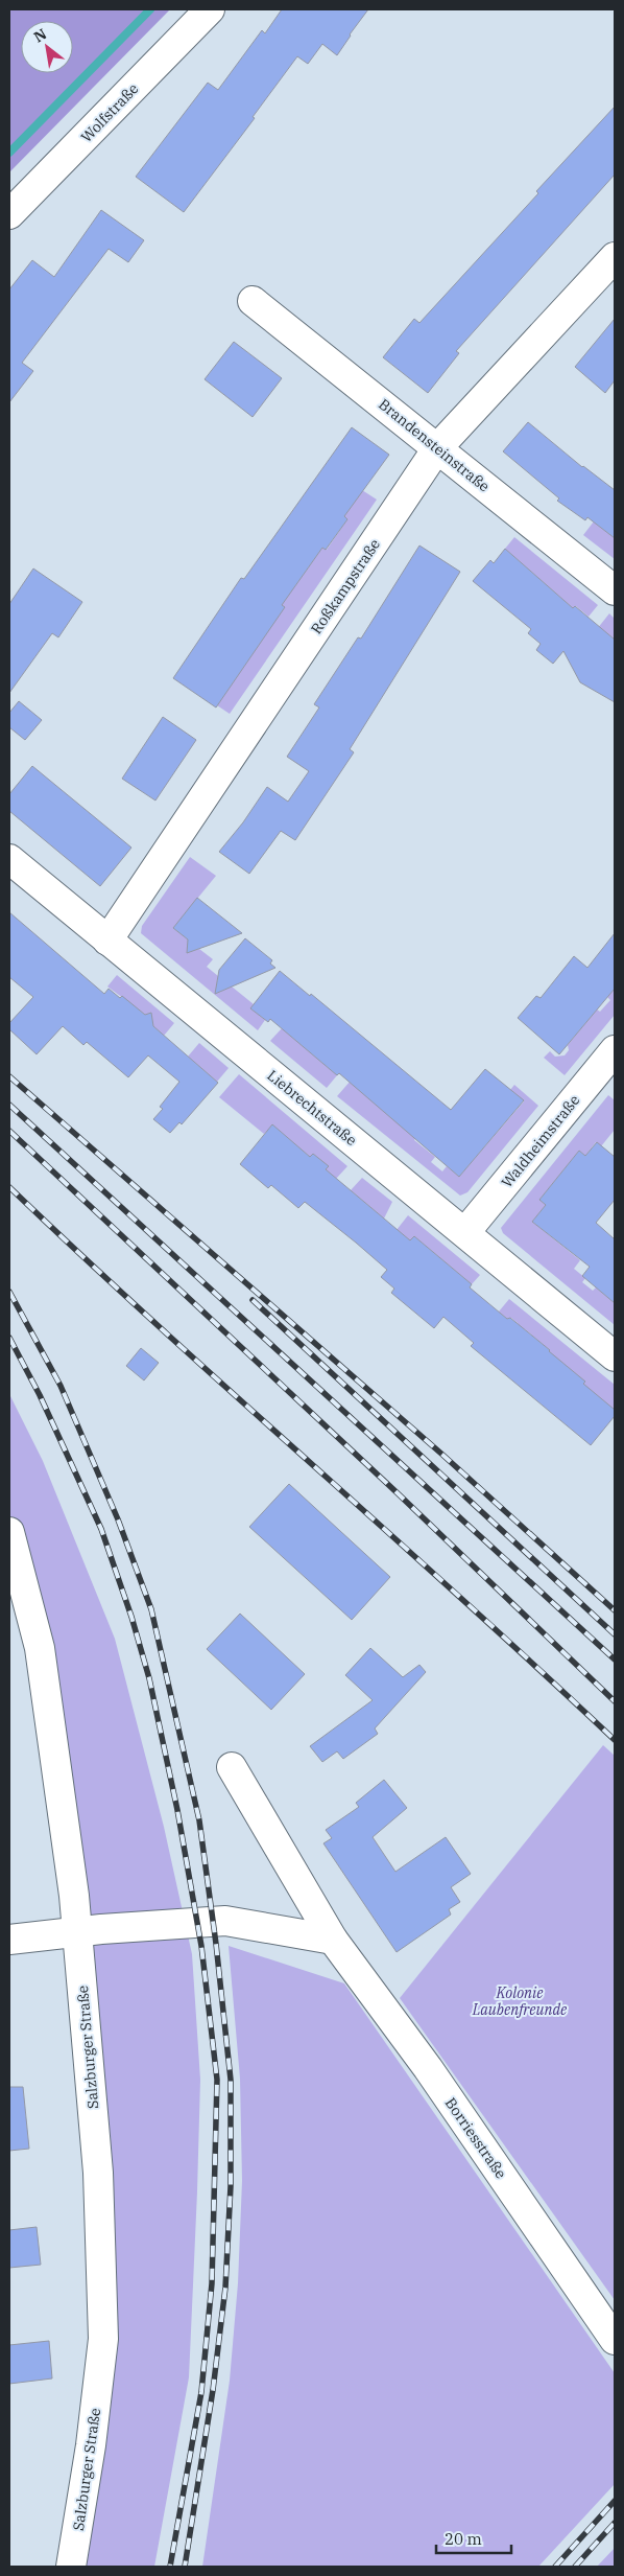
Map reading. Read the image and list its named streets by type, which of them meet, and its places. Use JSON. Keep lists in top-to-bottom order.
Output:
{
  "streets": {
    "street": [
      "Wolfstraße",
      "Brandensteinstraße",
      "Roßkampstraße",
      "Liebrechtstraße",
      "Waldheimstraße",
      "Salzburger Straße",
      "Borriesstraße"
    ]
  },
  "crossings": [
    ["Brandensteinstraße", "Roßkampstraße"],
    ["Roßkampstraße", "Liebrechtstraße"],
    ["Liebrechtstraße", "Waldheimstraße"]
  ],
  "parks": ["Kolonie Laubenfreunde"],
  "scale_bar": "20 m",
  "north": "top left"
}
